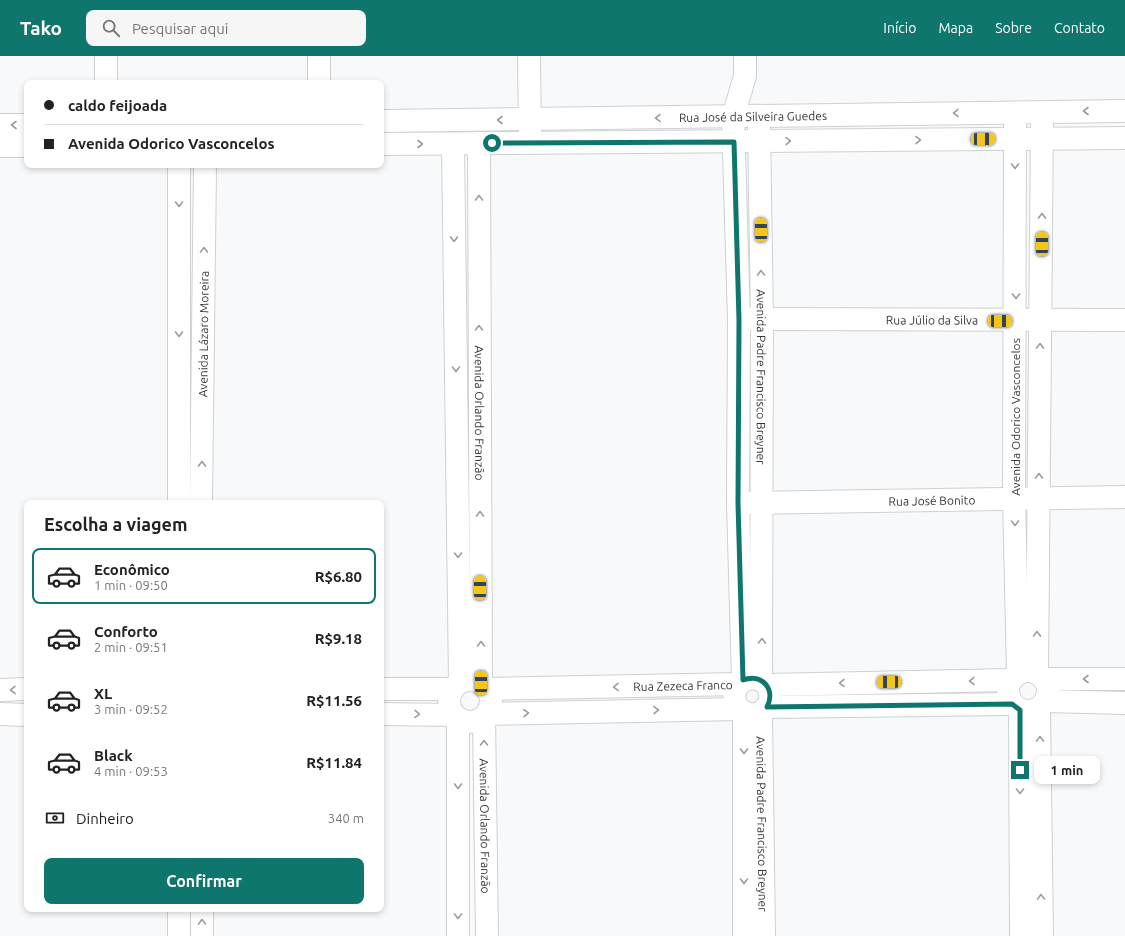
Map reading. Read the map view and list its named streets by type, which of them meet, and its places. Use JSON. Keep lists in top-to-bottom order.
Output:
{
  "streets": {
    "street": [
      "Rua José da Silveira Guedes",
      "Rua Júlio da Silva",
      "Avenida Lázaro Moreira",
      "Avenida Padre Francisco Breyner",
      "Avenida Orlando Franzão",
      "Avenida Odorico Vasconcelos",
      "Rua José Bonito",
      "Rua Zezeca Franco"
    ]
  },
  "crossings": [
    ["Rua José da Silveira Guedes", "Avenida Padre Francisco Breyner"],
    ["Rua José da Silveira Guedes", "Avenida Orlando Franzão"],
    ["Rua José da Silveira Guedes", "Avenida Odorico Vasconcelos"],
    ["Rua Júlio da Silva", "Avenida Padre Francisco Breyner"],
    ["Rua Júlio da Silva", "Avenida Odorico Vasconcelos"],
    ["Avenida Padre Francisco Breyner", "Rua José Bonito"],
    ["Avenida Padre Francisco Breyner", "Rua Zezeca Franco"],
    ["Avenida Orlando Franzão", "Rua Zezeca Franco"],
    ["Avenida Odorico Vasconcelos", "Rua José Bonito"],
    ["Avenida Odorico Vasconcelos", "Rua Zezeca Franco"]
  ],
  "page": {
    "header": "Tako",
    "search": "Pesquisar aqui",
    "nav": [
      "Início",
      "Mapa",
      "Sobre",
      "Contato"
    ],
    "banner": ["caldo feijoada", "Avenida Odorico Vasconcelos"],
    "heading": "Escolha a viagem",
    "list": [
      {
        "name": "Econômico",
        "note": "1 min · 09:50",
        "value": "R$6.80"
      },
      {
        "name": "Conforto",
        "note": "2 min · 09:51",
        "value": "R$9.18"
      },
      {
        "name": "XL",
        "note": "3 min · 09:52",
        "value": "R$11.56"
      },
      {
        "name": "Black",
        "note": "4 min · 09:53",
        "value": "R$11.84"
      }
    ],
    "bubble": "1 min",
    "pay": ["Dinheiro", "340 m"],
    "buttons": "Confirmar"
  }
}
